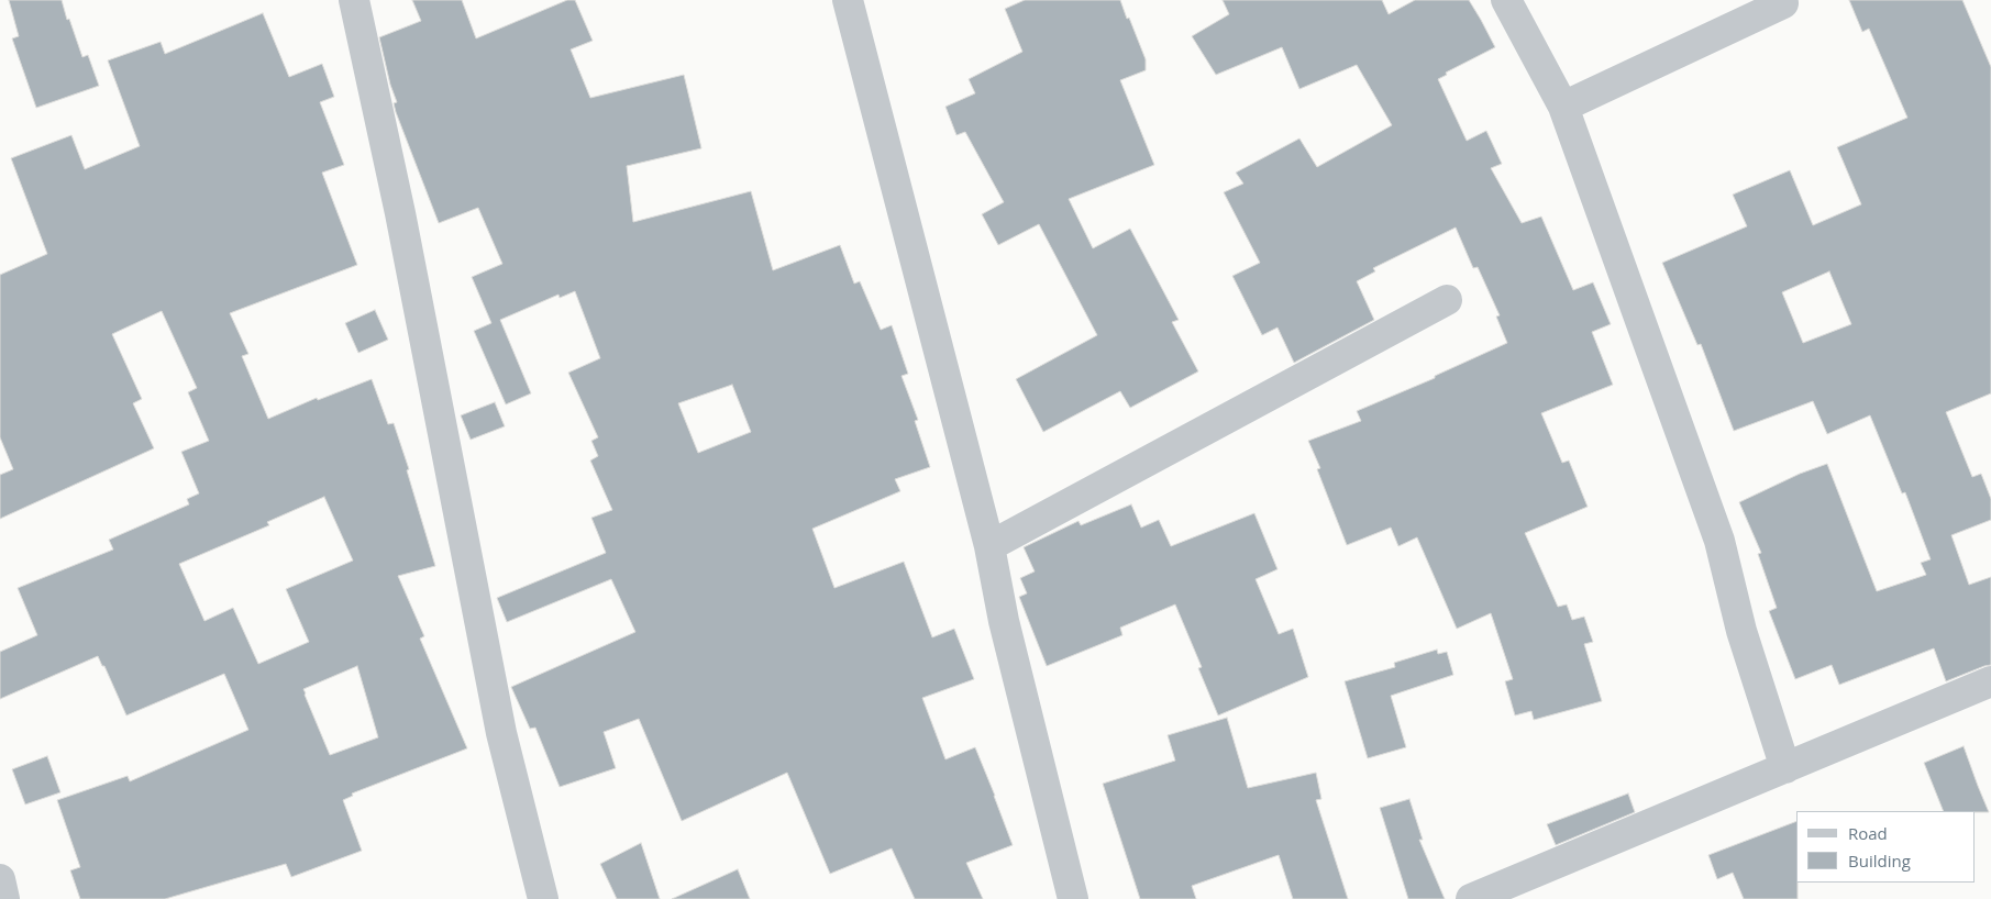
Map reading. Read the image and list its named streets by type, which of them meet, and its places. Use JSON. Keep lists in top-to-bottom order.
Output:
{
  "legend": ["Road", "Building"]
}
